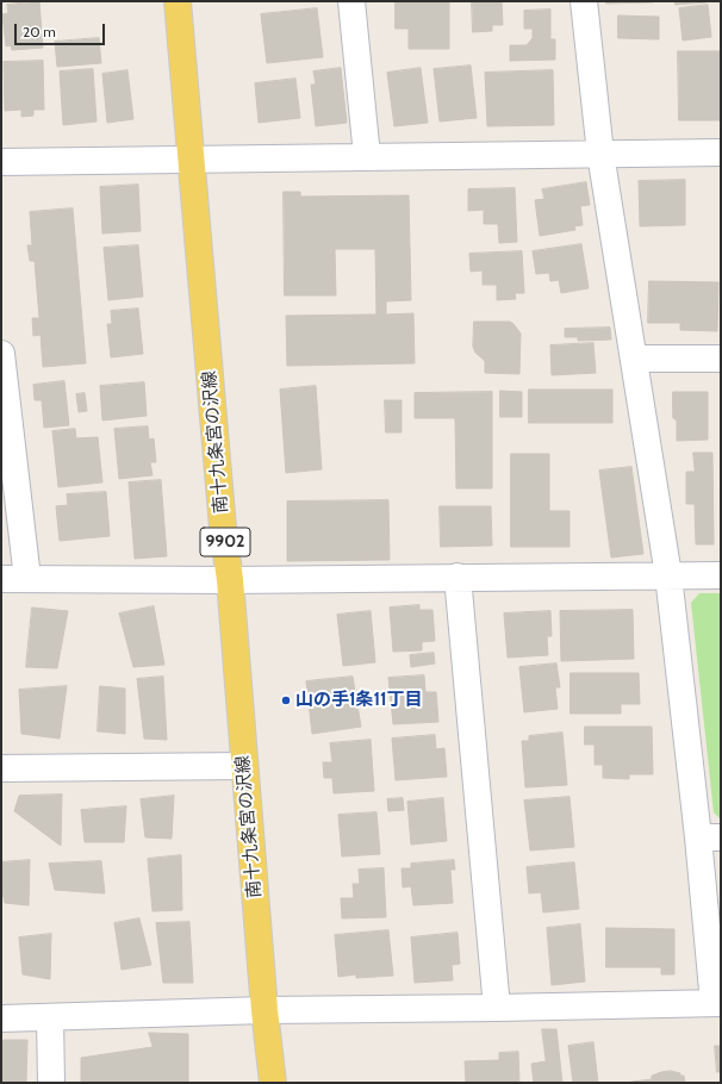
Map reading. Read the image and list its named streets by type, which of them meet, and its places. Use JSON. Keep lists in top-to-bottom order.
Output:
{
  "streets": {
    "main road": ["南十九条宮の沢線", "9902"]
  },
  "places": ["山の手1条11丁目"],
  "scale_bar": "20 m"
}
